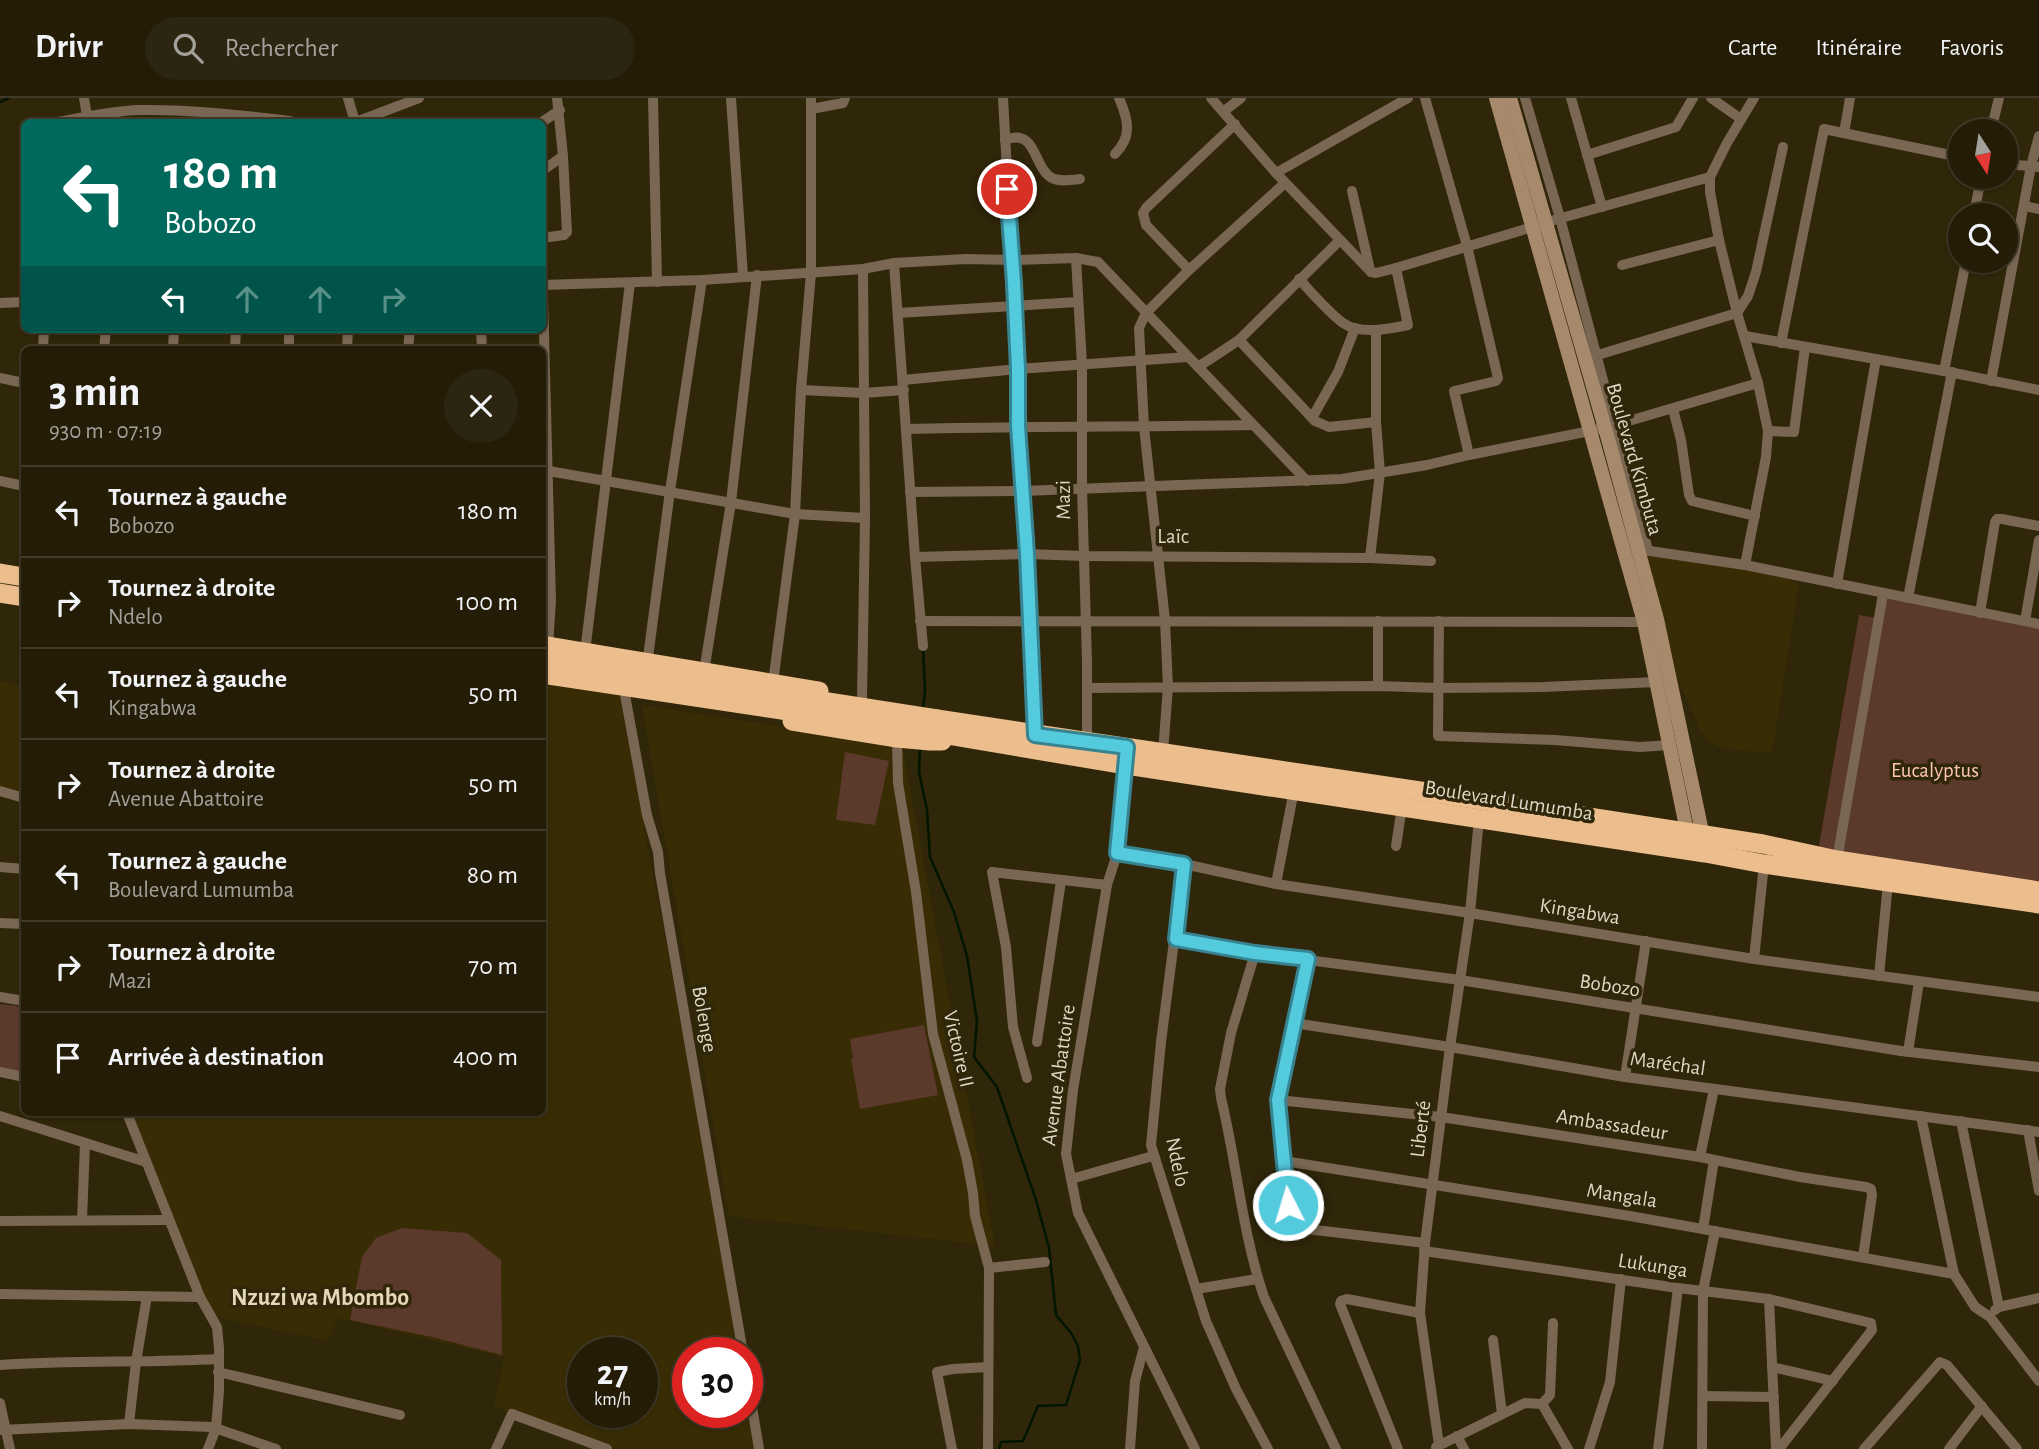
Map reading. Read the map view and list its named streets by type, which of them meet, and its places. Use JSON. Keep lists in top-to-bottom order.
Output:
{
  "streets": {
    "highway": ["Boulevard Lumumba"],
    "street": [
      "Boulevard Kimbuta",
      "Mazi",
      "Laïc",
      "Kingabwa",
      "Bobozo",
      "Bolenge",
      "Victoire II",
      "Maréchal",
      "Avenue Abattoire",
      "Ambassadeur",
      "Liberté",
      "Ndelo",
      "Mangala",
      "Lukunga"
    ]
  },
  "crossings": [
    ["Boulevard Kimbuta", "Boulevard Lumumba"],
    ["Mazi", "Laïc"],
    ["Mazi", "Boulevard Lumumba"],
    ["Boulevard Lumumba", "Avenue Abattoire"],
    ["Boulevard Lumumba", "Liberté"],
    ["Kingabwa", "Avenue Abattoire"],
    ["Kingabwa", "Liberté"],
    ["Kingabwa", "Ndelo"],
    ["Bobozo", "Liberté"],
    ["Bobozo", "Ndelo"],
    ["Maréchal", "Liberté"],
    ["Ambassadeur", "Liberté"],
    ["Ambassadeur", "Mangala"],
    ["Liberté", "Mangala"],
    ["Liberté", "Lukunga"],
    ["Mangala", "Lukunga"]
  ],
  "districts": ["Nzuzi wa Mbombo"],
  "parks": ["Eucalyptus"],
  "north": "bottom",
  "page": {
    "header": "Drivr",
    "search": "Rechercher",
    "nav": ["Carte", "Itinéraire", "Favoris"],
    "turn": ["180 m", "Bobozo"],
    "heading": ["3 min", "930 m · 07:19"],
    "list": [
      {
        "name": "Tournez à gauche",
        "note": "Bobozo",
        "value": "180 m"
      },
      {
        "name": "Tournez à droite",
        "note": "Ndelo",
        "value": "100 m"
      },
      {
        "name": "Tournez à gauche",
        "note": "Kingabwa",
        "value": "50 m"
      },
      {
        "name": "Tournez à droite",
        "note": "Avenue Abattoire",
        "value": "50 m"
      },
      {
        "name": "Tournez à gauche",
        "note": "Boulevard Lumumba",
        "value": "80 m"
      },
      {
        "name": "Tournez à droite",
        "note": "Mazi",
        "value": "70 m"
      },
      {
        "name": "Arrivée à destination",
        "value": "400 m"
      }
    ],
    "speed": "27 km/h",
    "limit": "30"
  }
}
